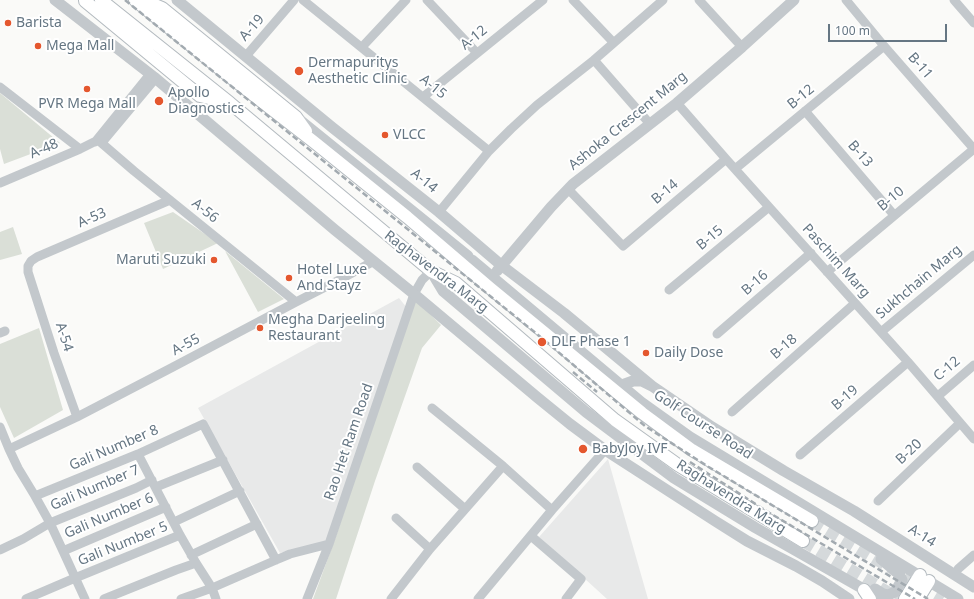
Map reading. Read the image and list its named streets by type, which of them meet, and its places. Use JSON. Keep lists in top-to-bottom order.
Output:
{
  "streets": {
    "main road": ["Raghavendra Marg"],
    "street": [
      "A-19",
      "A-12",
      "B-11",
      "A-15",
      "B-12",
      "Ashoka Crescent Marg",
      "A-48",
      "B-13",
      "A-14",
      "B-14",
      "B-10",
      "A-56",
      "A-53",
      "B-15",
      "Paschim Marg",
      "Sukhchain Marg",
      "B-16",
      "A-54",
      "A-55",
      "B-18",
      "C-12",
      "B-19",
      "Golf Course Road",
      "Rao Het Ram Road",
      "Gali Number 8",
      "B-20",
      "Gali Number 7",
      "Gali Number 6",
      "Gali Number 5"
    ]
  },
  "crossings": [
    ["A-19", "A-14"],
    ["A-12", "A-15"],
    ["B-11", "B-12"],
    ["B-11", "B-10"],
    ["B-12", "B-13"],
    ["B-12", "Paschim Marg"],
    ["Ashoka Crescent Marg", "A-14"],
    ["Ashoka Crescent Marg", "B-14"],
    ["Ashoka Crescent Marg", "Paschim Marg"],
    ["Ashoka Crescent Marg", "Golf Course Road"],
    ["A-48", "A-56"],
    ["B-13", "B-10"],
    ["B-14", "Paschim Marg"],
    ["B-10", "Paschim Marg"],
    ["A-56", "A-53"],
    ["A-56", "A-55"],
    ["A-53", "A-54"],
    ["B-15", "Paschim Marg"],
    ["Paschim Marg", "Sukhchain Marg"],
    ["Paschim Marg", "B-16"],
    ["Paschim Marg", "B-18"],
    ["Paschim Marg", "C-12"],
    ["Paschim Marg", "B-19"],
    ["Paschim Marg", "B-20"],
    ["Raghavendra Marg", "Golf Course Road"],
    ["Raghavendra Marg", "Rao Het Ram Road"],
    ["A-54", "A-55"],
    ["Gali Number 8", "Gali Number 7"]
  ],
  "places": [
    "Barista",
    "Mega Mall",
    "Dermapuritys Aesthetic Clinic",
    "PVR Mega Mall",
    "Apollo Diagnostics",
    "VLCC",
    "Maruti Suzuki",
    "Hotel Luxe And Stayz",
    "Megha Darjeeling Restaurant",
    "DLF Phase 1",
    "Daily Dose",
    "BabyJoy IVF"
  ],
  "scale_bar": "100 m"
}
